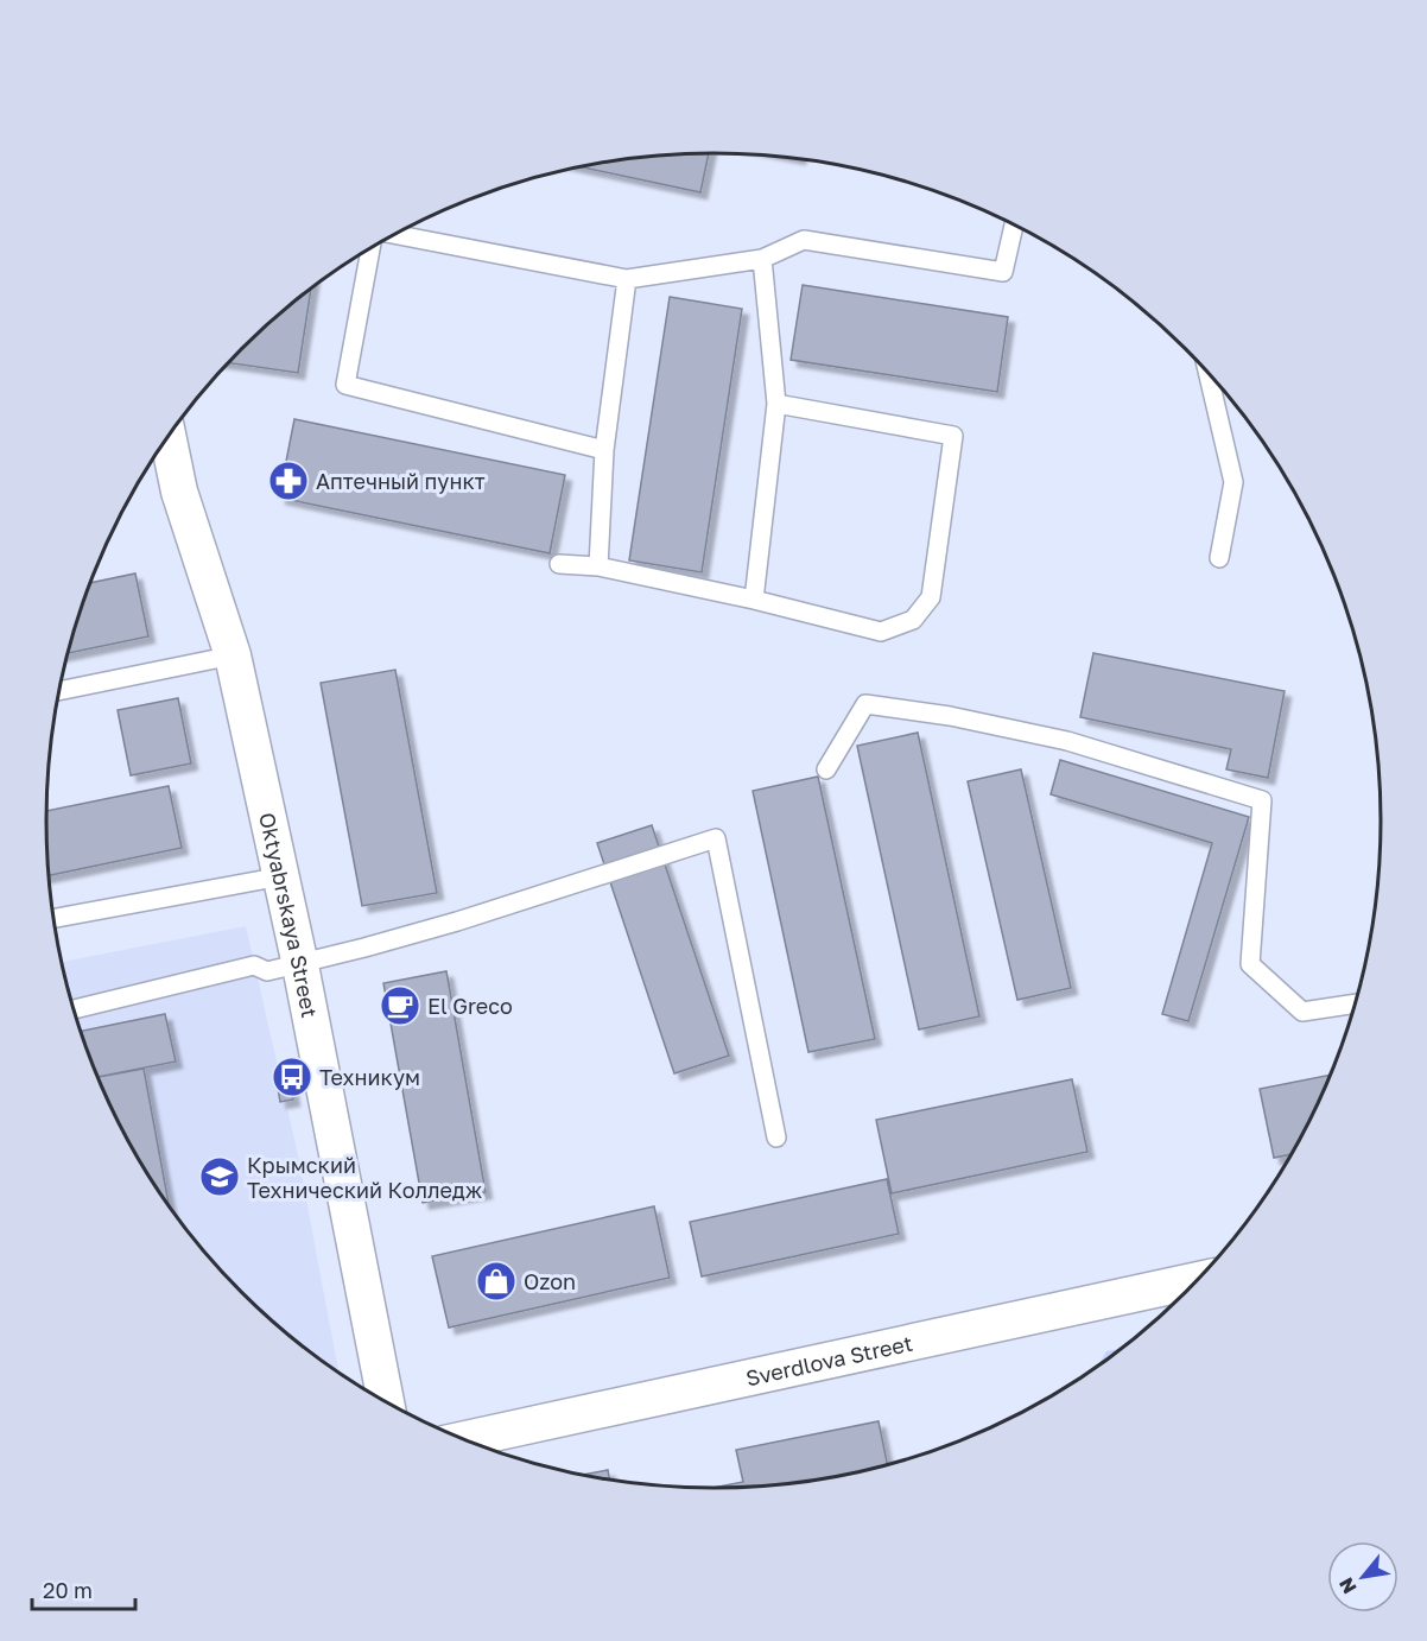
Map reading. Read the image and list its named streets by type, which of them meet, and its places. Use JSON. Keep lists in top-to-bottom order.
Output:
{
  "streets": {
    "street": ["Oktyabrskaya Street", "Sverdlova Street"]
  },
  "places": {
    "pharmacy": ["Аптечный пункт"],
    "cafe": ["El Greco"],
    "bus stop": ["Техникум"],
    "school or university": ["Крымский Технический Колледж"],
    "shop": ["Ozon"]
  },
  "scale_bar": "20 m",
  "north": "bottom left"
}
